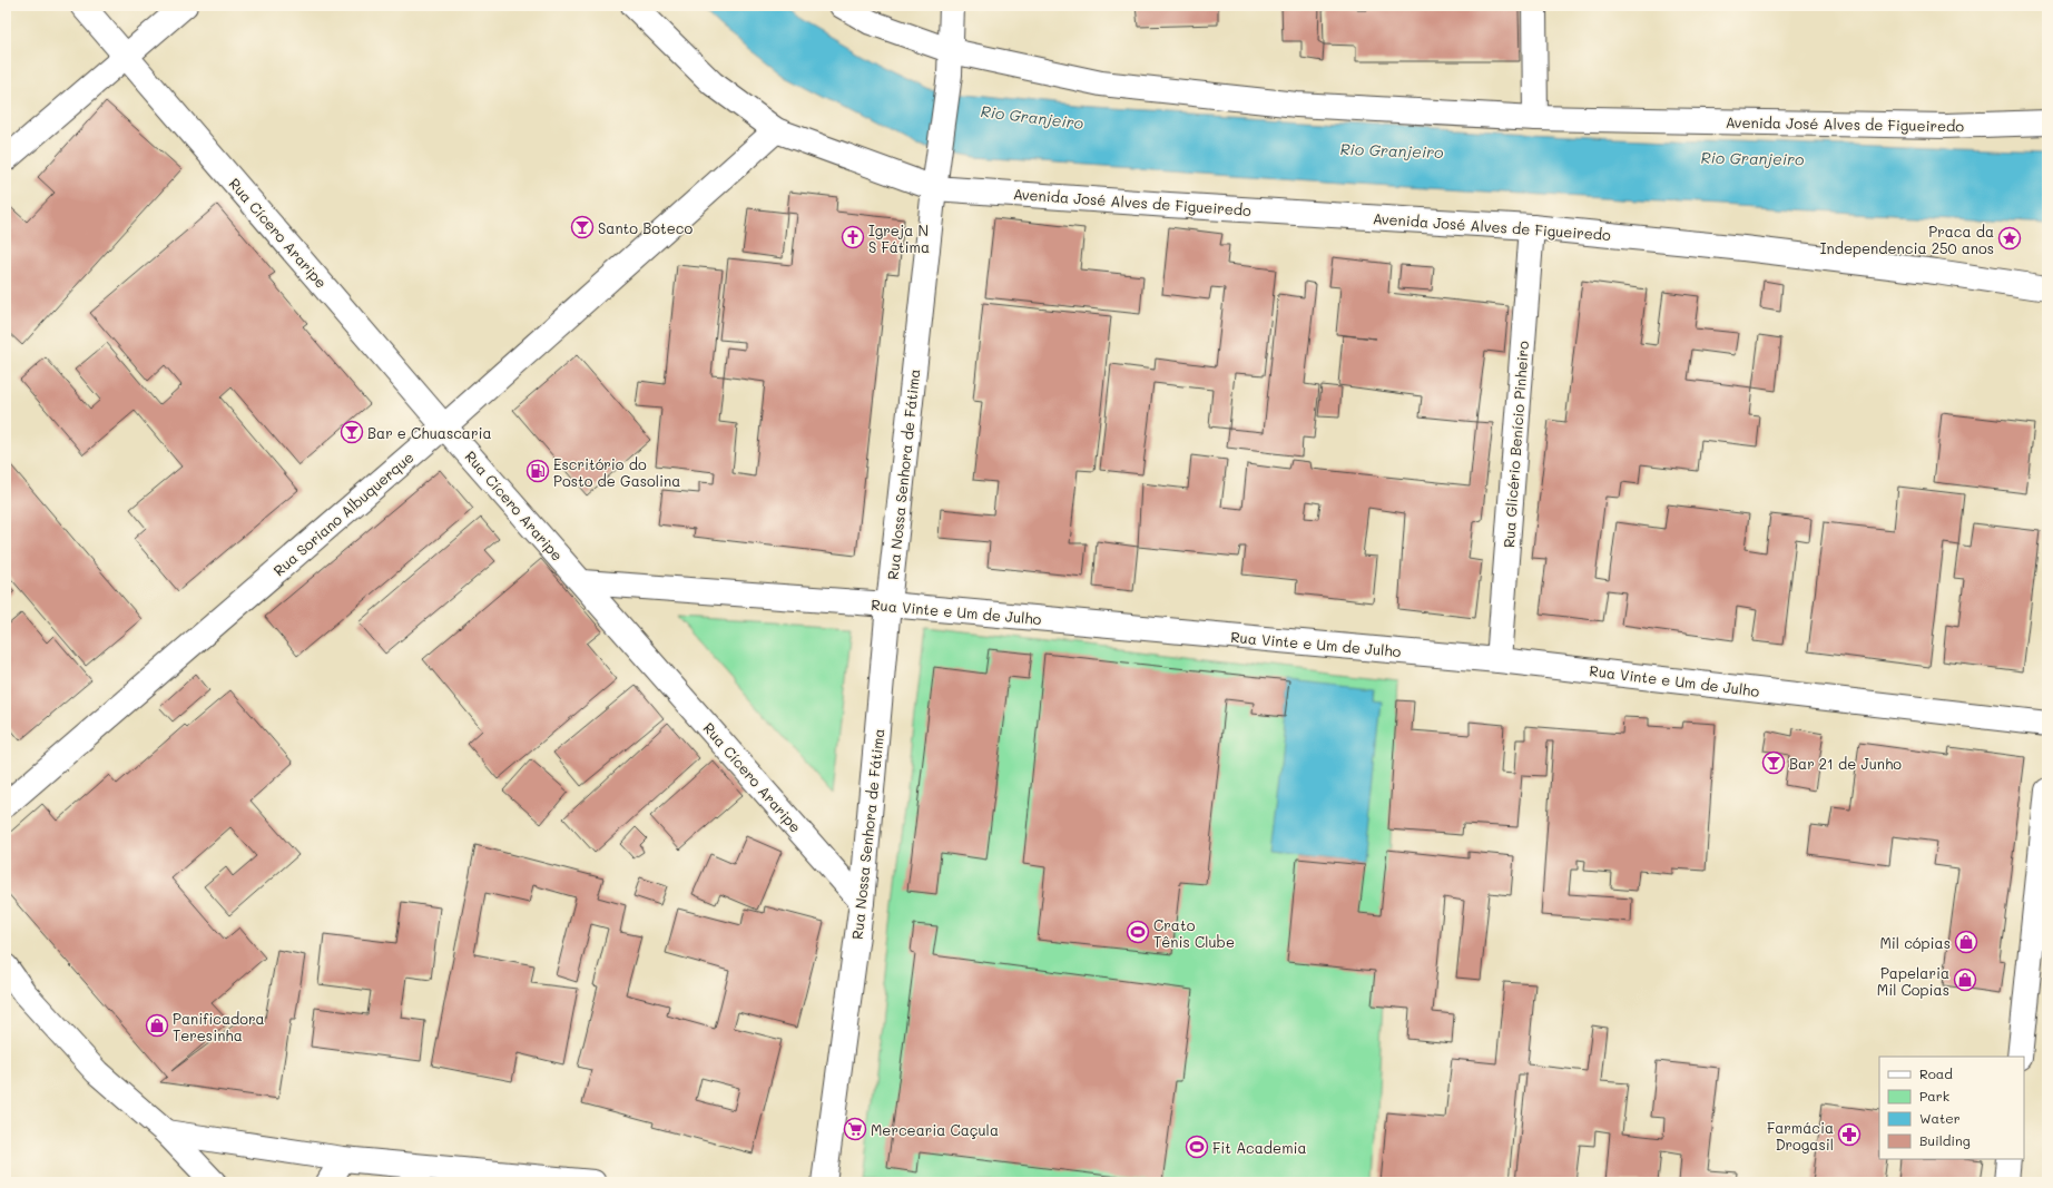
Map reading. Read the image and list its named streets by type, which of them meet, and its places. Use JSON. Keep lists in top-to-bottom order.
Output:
{
  "streets": {
    "street": [
      "Avenida José Alves de Figueiredo",
      "Rua Cícero Araripe",
      "Rua Glicério Benício Pinheiro",
      "Rua Nossa Senhora de Fátima",
      "Rua Soriano Albuquerque",
      "Rua Vinte e Um de Julho"
    ]
  },
  "crossings": [
    ["Avenida José Alves de Figueiredo", "Rua Glicério Benício Pinheiro"],
    ["Avenida José Alves de Figueiredo", "Rua Nossa Senhora de Fátima"],
    ["Avenida José Alves de Figueiredo", "Rua Soriano Albuquerque"],
    ["Rua Cícero Araripe", "Rua Nossa Senhora de Fátima"],
    ["Rua Cícero Araripe", "Rua Soriano Albuquerque"],
    ["Rua Cícero Araripe", "Rua Vinte e Um de Julho"],
    ["Rua Glicério Benício Pinheiro", "Rua Vinte e Um de Julho"],
    ["Rua Nossa Senhora de Fátima", "Rua Vinte e Um de Julho"]
  ],
  "water": ["Rio Granjeiro"],
  "places": {
    "bar": ["Santo Boteco", "Bar e Chuascaria", "Bar 21 de Junho"],
    "church": ["Igreja N S Fátima"],
    "place": ["Praca da Independencia 250 anos"],
    "fuel station": ["Escritório do Posto de Gasolina"],
    "sports": ["Crato Tênis Clube", "Fit Academia"],
    "shop": ["Mil cópias", "Papelaria Mil Copias", "Panificadora Teresinha"],
    "supermarket": ["Mercearia Caçula"],
    "pharmacy": ["Farmácia Drogasil"]
  },
  "legend": [
    "Road",
    "Park",
    "Water",
    "Building"
  ]
}
